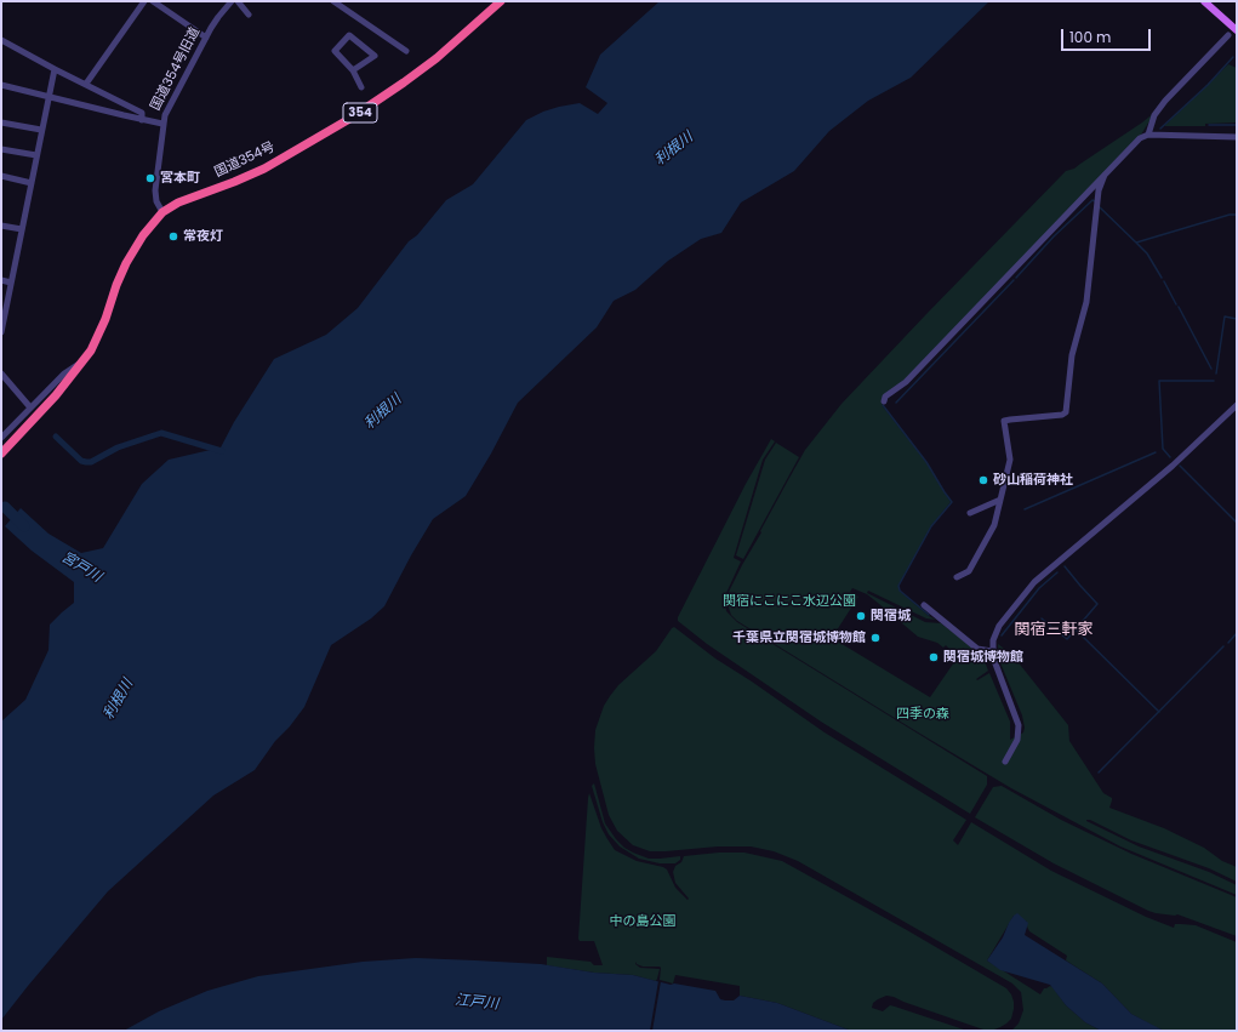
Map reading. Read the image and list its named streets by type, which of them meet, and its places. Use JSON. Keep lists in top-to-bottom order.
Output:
{
  "streets": {
    "highway": ["354", "国道354号"],
    "street": ["国道354号旧道"]
  },
  "crossings": [
    ["国道354号旧道", "国道354号"]
  ],
  "districts": ["関宿三軒家"],
  "water": ["利根川", "宮戸川", "江戸川"],
  "parks": ["関宿にこにこ水辺公園", "四季の森", "中の島公園"],
  "places": [
    "宮本町",
    "常夜灯",
    "砂山稲荷神社",
    "関宿城",
    "千葉県立関宿城博物館",
    "関宿城博物館"
  ],
  "scale_bar": "100 m"
}
